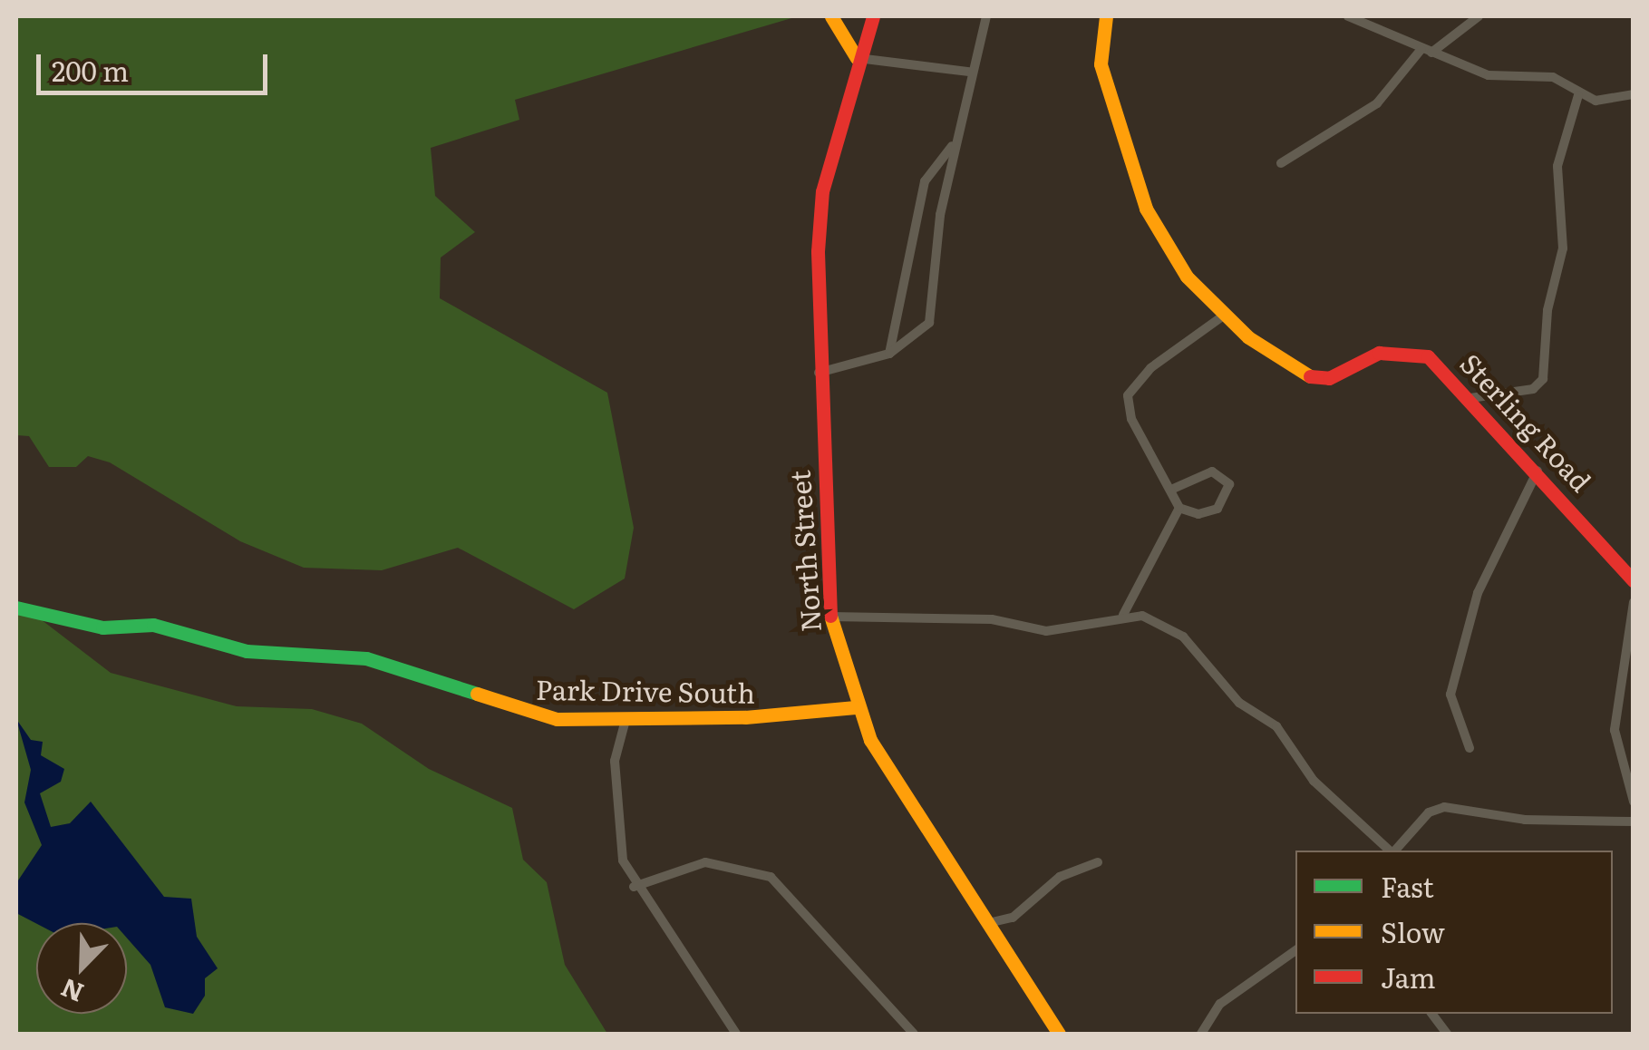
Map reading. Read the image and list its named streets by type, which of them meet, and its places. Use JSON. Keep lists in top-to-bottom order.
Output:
{
  "streets": {
    "street": ["Sterling Road", "North Street", "Park Drive South"]
  },
  "crossings": [
    ["North Street", "Park Drive South"]
  ],
  "legend": ["Fast", "Slow", "Jam"],
  "scale_bar": "200 m",
  "north": "bottom left"
}
